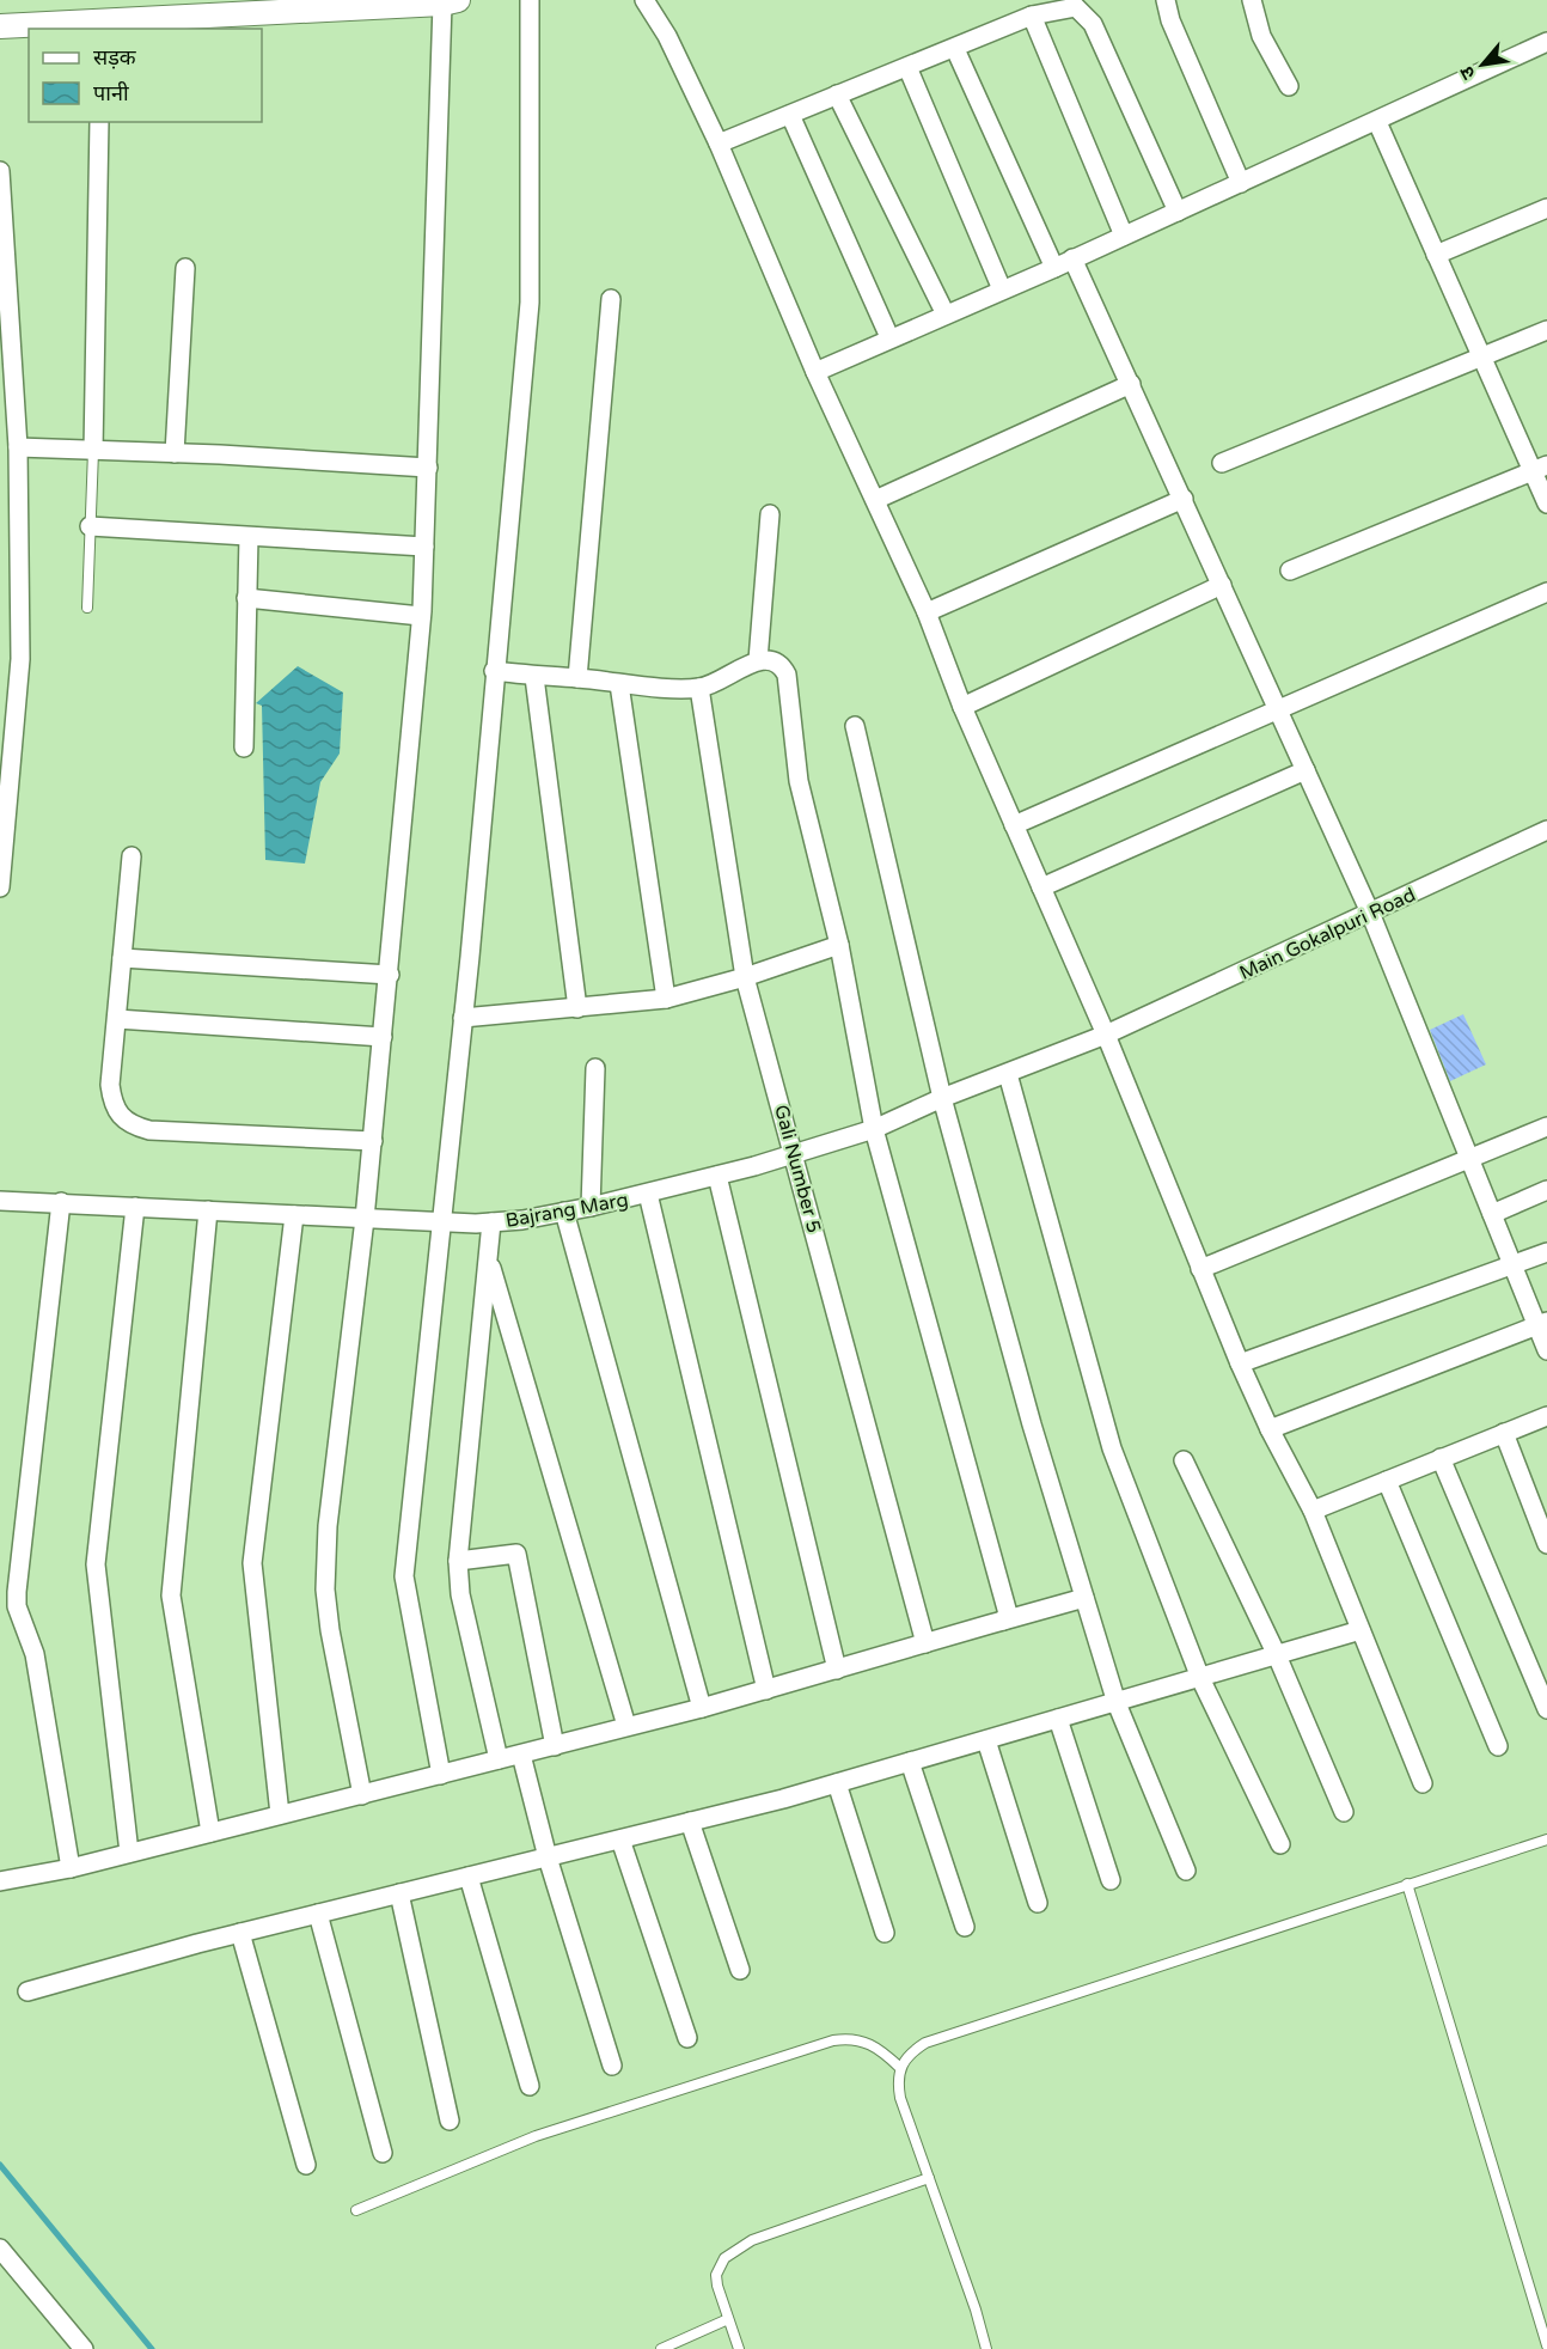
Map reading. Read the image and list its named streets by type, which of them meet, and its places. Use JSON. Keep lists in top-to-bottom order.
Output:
{
  "streets": {
    "street": ["Main Gokalpuri Road", "Gali Number 5", "Bajrang Marg"]
  },
  "crossings": [
    ["Main Gokalpuri Road", "Bajrang Marg"],
    ["Gali Number 5", "Bajrang Marg"]
  ],
  "legend": ["सड़क", "पानी"],
  "north": "bottom left"
}
